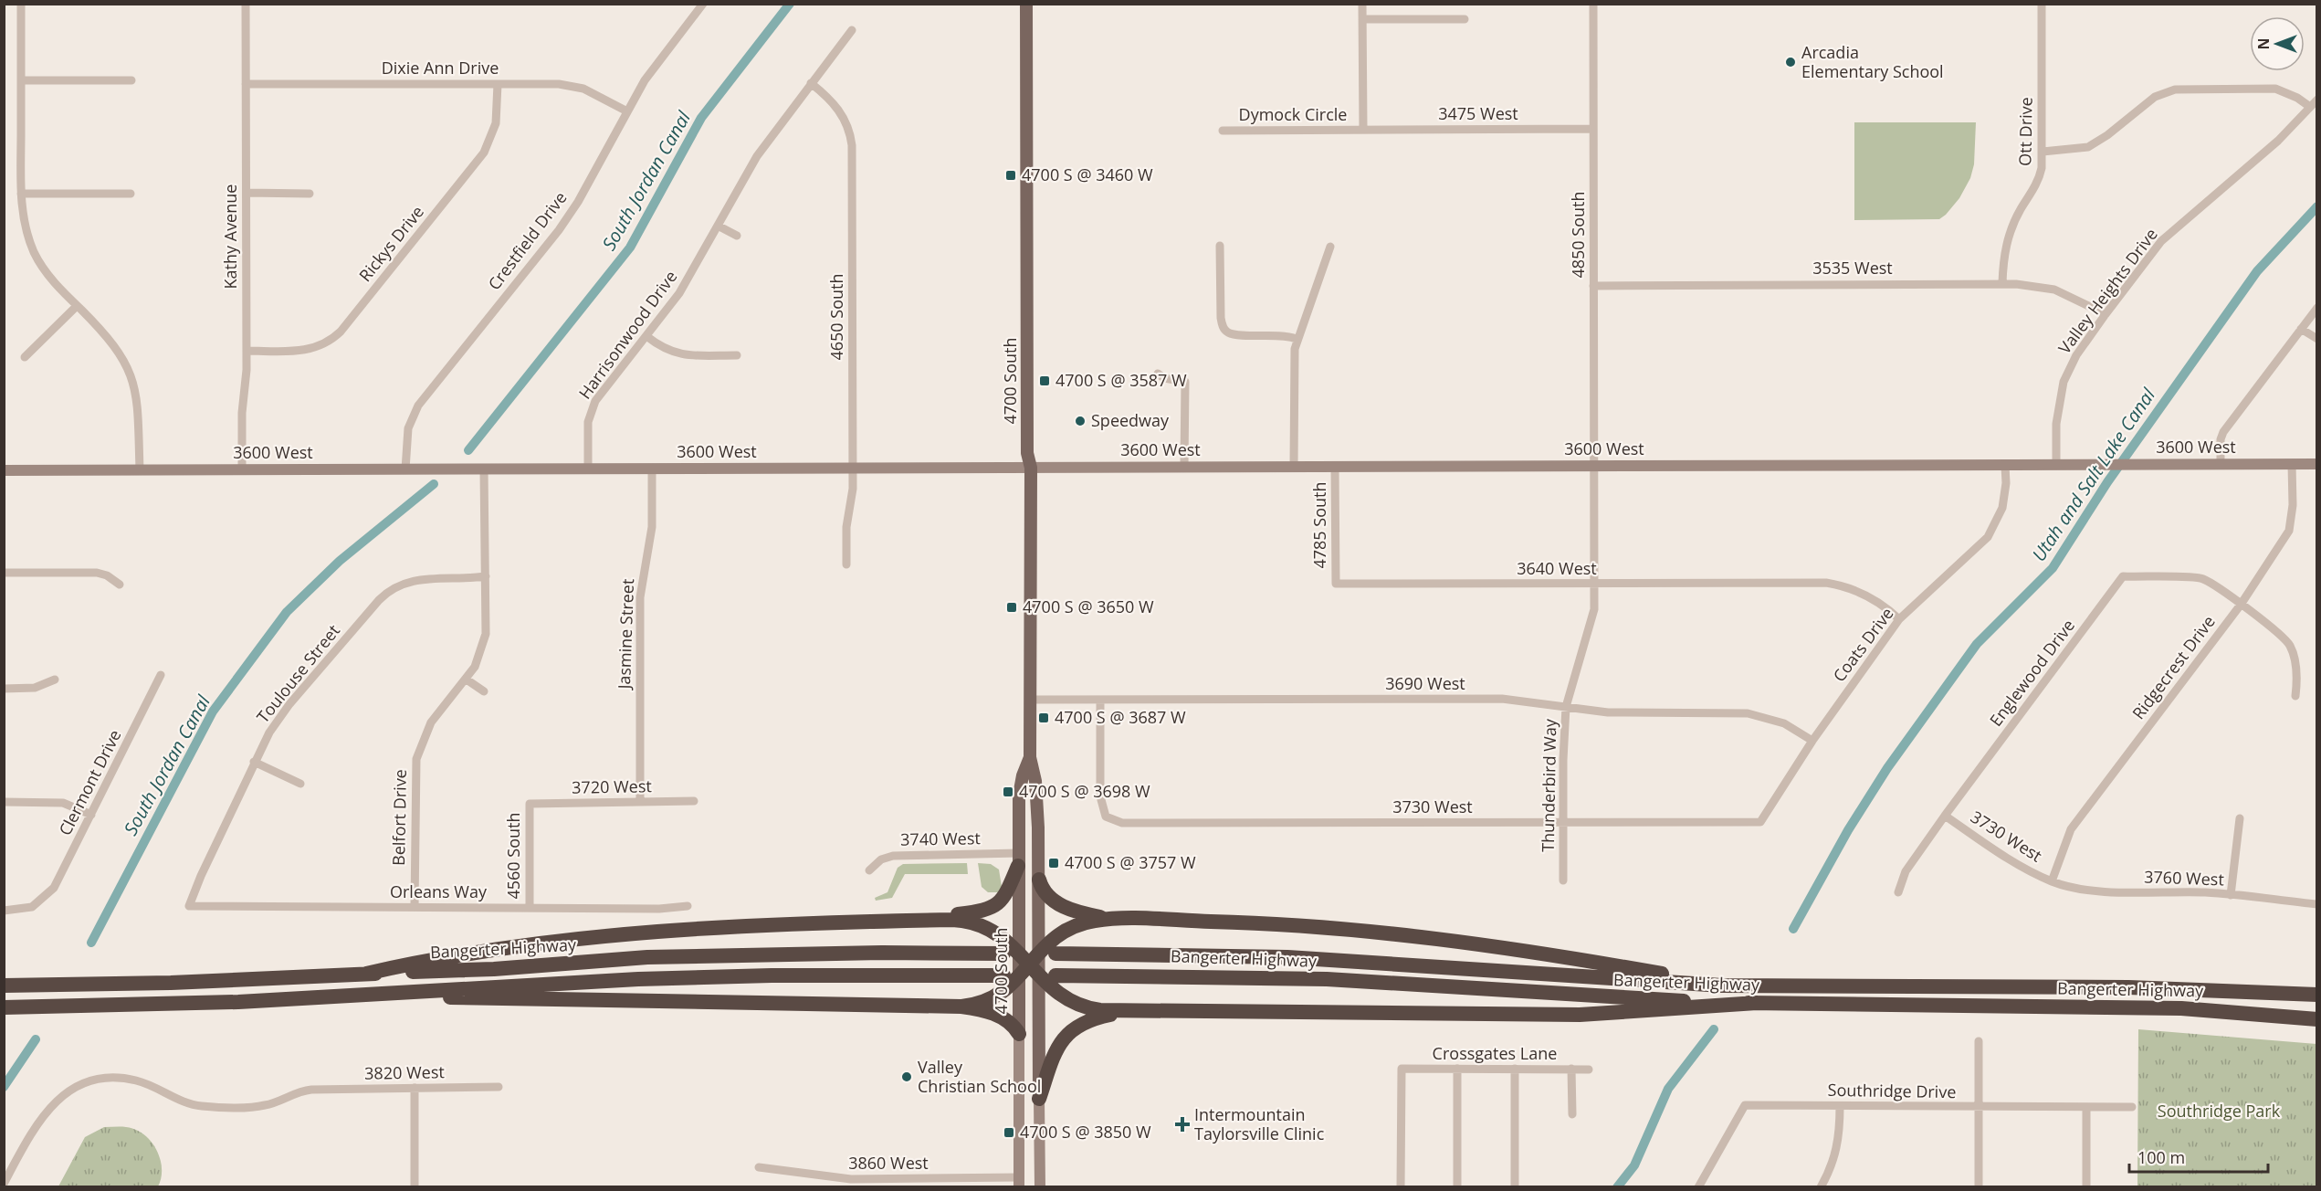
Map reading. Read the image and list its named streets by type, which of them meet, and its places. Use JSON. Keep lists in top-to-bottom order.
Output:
{
  "streets": {
    "highway": ["Bangerter Highway"],
    "main road": ["4700 South"],
    "street": [
      "Dixie Ann Drive",
      "3475 West",
      "Dymock Circle",
      "Ott Drive",
      "4850 South",
      "Kathy Avenue",
      "Crestfield Drive",
      "Rickys Drive",
      "3535 West",
      "Valley Heights Drive",
      "4650 South",
      "Harrisonwood Drive",
      "3600 West",
      "4785 South",
      "3640 West",
      "Jasmine Street",
      "Coats Drive",
      "Ridgecrest Drive",
      "Englewood Drive",
      "Toulouse Street",
      "3690 West",
      "Clermont Drive",
      "Thunderbird Way",
      "3720 West",
      "3730 West",
      "Belfort Drive",
      "3740 West",
      "4560 South",
      "3760 West",
      "Orleans Way",
      "Crossgates Lane",
      "3820 West",
      "Southridge Drive",
      "3860 West"
    ]
  },
  "crossings": [
    ["Dixie Ann Drive", "Kathy Avenue"],
    ["Dixie Ann Drive", "Crestfield Drive"],
    ["Dixie Ann Drive", "Rickys Drive"],
    ["3475 West", "Dymock Circle"],
    ["3475 West", "4850 South"],
    ["Ott Drive", "3535 West"],
    ["4850 South", "3535 West"],
    ["4850 South", "3600 West"],
    ["4850 South", "Thunderbird Way"],
    ["Kathy Avenue", "Rickys Drive"],
    ["Kathy Avenue", "3600 West"],
    ["Crestfield Drive", "3600 West"],
    ["3535 West", "Valley Heights Drive"],
    ["Valley Heights Drive", "3600 West"],
    ["4650 South", "Harrisonwood Drive"],
    ["4650 South", "3600 West"],
    ["Harrisonwood Drive", "3600 West"],
    ["4700 South", "3600 West"],
    ["4700 South", "3690 West"],
    ["4700 South", "3740 West"],
    ["4700 South", "Bangerter Highway"],
    ["4700 South", "3860 West"],
    ["3600 West", "4785 South"],
    ["3600 West", "Jasmine Street"],
    ["3600 West", "Coats Drive"],
    ["3600 West", "Ridgecrest Drive"],
    ["3600 West", "Thunderbird Way"],
    ["3600 West", "Belfort Drive"],
    ["4785 South", "3640 West"],
    ["3640 West", "Coats Drive"],
    ["3640 West", "Thunderbird Way"],
    ["Jasmine Street", "3720 West"],
    ["Coats Drive", "3690 West"],
    ["Coats Drive", "3730 West"],
    ["Ridgecrest Drive", "Englewood Drive"],
    ["Ridgecrest Drive", "3730 West"],
    ["Ridgecrest Drive", "3760 West"],
    ["Englewood Drive", "3730 West"],
    ["Toulouse Street", "Belfort Drive"],
    ["Toulouse Street", "Orleans Way"],
    ["3690 West", "Thunderbird Way"],
    ["3690 West", "3730 West"],
    ["Thunderbird Way", "3730 West"],
    ["3720 West", "4560 South"],
    ["3730 West", "3760 West"],
    ["Belfort Drive", "Orleans Way"],
    ["4560 South", "Orleans Way"]
  ],
  "water": ["South Jordan Canal", "Utah and Salt Lake Canal"],
  "parks": ["Southridge Park"],
  "places": {
    "other": ["Arcadia Elementary School", "Speedway", "Valley Christian School"],
    "transit": [
      "4700 S @ 3460 W",
      "4700 S @ 3587 W",
      "4700 S @ 3650 W",
      "4700 S @ 3687 W",
      "4700 S @ 3698 W",
      "4700 S @ 3757 W",
      "4700 S @ 3850 W"
    ],
    "health": ["Intermountain Taylorsville Clinic"]
  },
  "scale_bar": "100 m",
  "north": "left"
}
